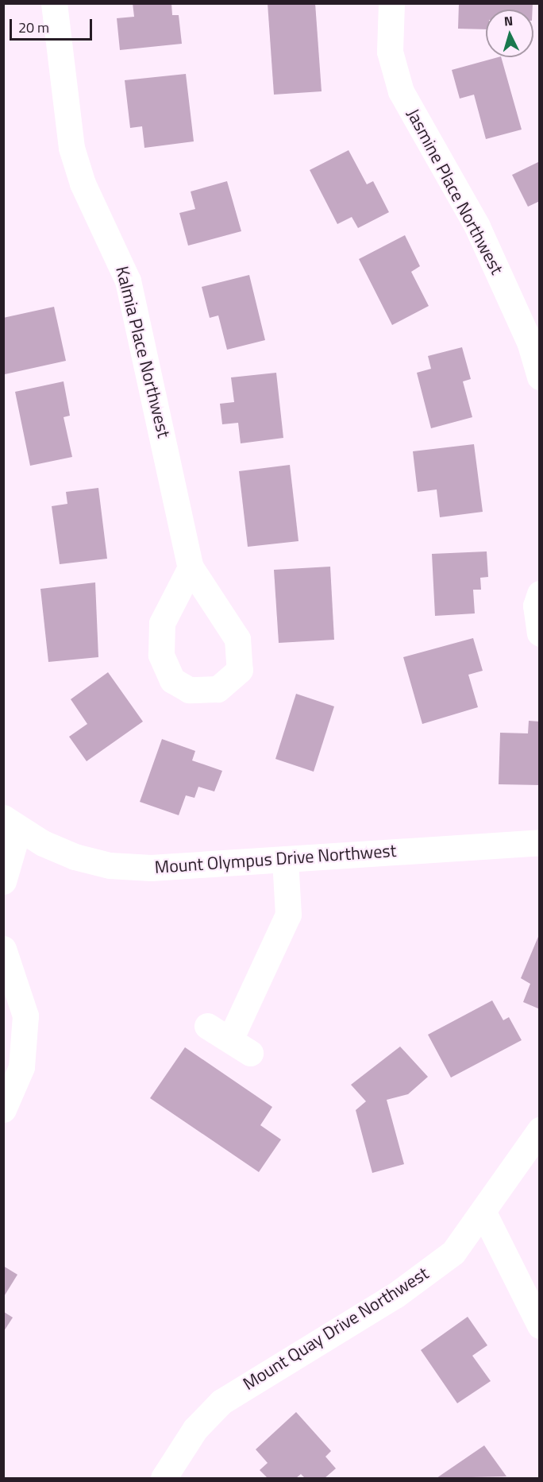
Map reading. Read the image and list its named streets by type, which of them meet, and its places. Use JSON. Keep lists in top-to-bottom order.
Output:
{
  "streets": {
    "street": [
      "Jasmine Place Northwest",
      "Kalmia Place Northwest",
      "Mount Olympus Drive Northwest",
      "Mount Quay Drive Northwest"
    ]
  },
  "scale_bar": "20 m",
  "north": "top"
}
